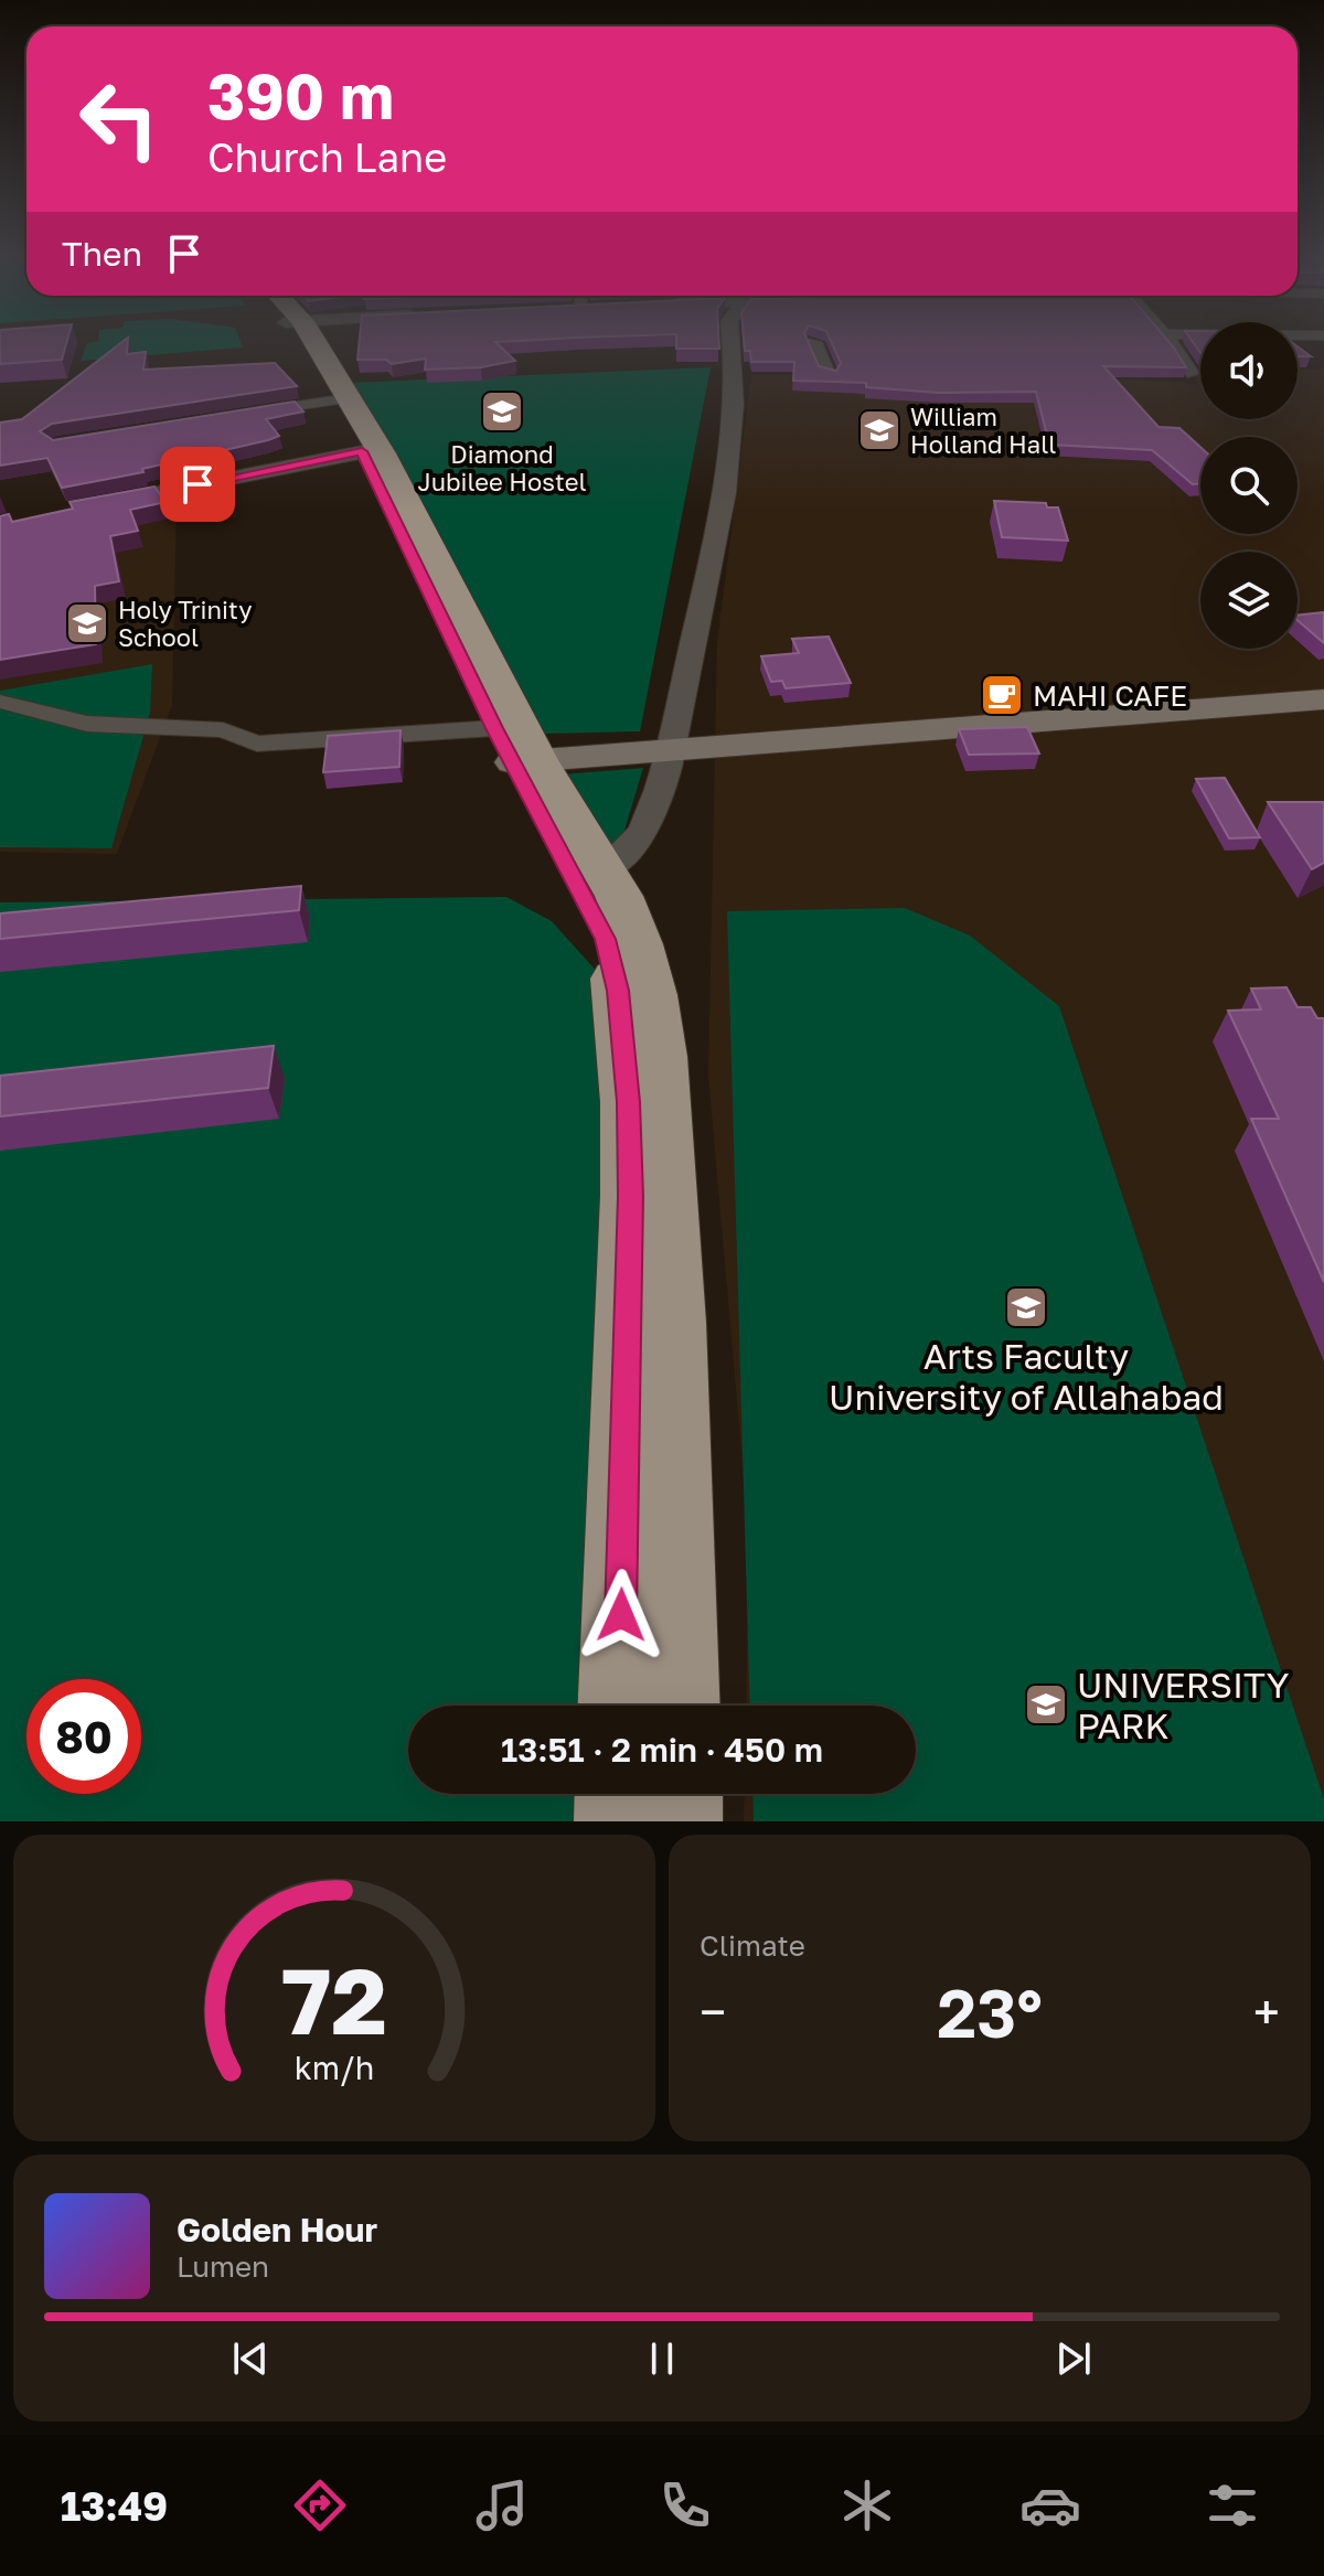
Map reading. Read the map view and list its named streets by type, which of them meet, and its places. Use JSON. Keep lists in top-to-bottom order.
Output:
{
  "places": {
    "school or university": [
      "Diamond Jubilee Hostel",
      "William Holland Hall",
      "Holy Trinity School",
      "Arts Faculty University of Allahabad",
      "UNIVERSITY PARK"
    ],
    "cafe": ["MAHI CAFE"]
  },
  "page": {
    "turn": ["390 m", "Church Lane"],
    "then": "Then",
    "limit": "80",
    "trip": "13:51 · 2 min · 450 m",
    "tile": "Climate",
    "heat": ["−", "23°", "+"],
    "song": ["Golden Hour", "Lumen"],
    "tabs": "13:49",
    "gauge": ["72", "km/h"]
  }
}
